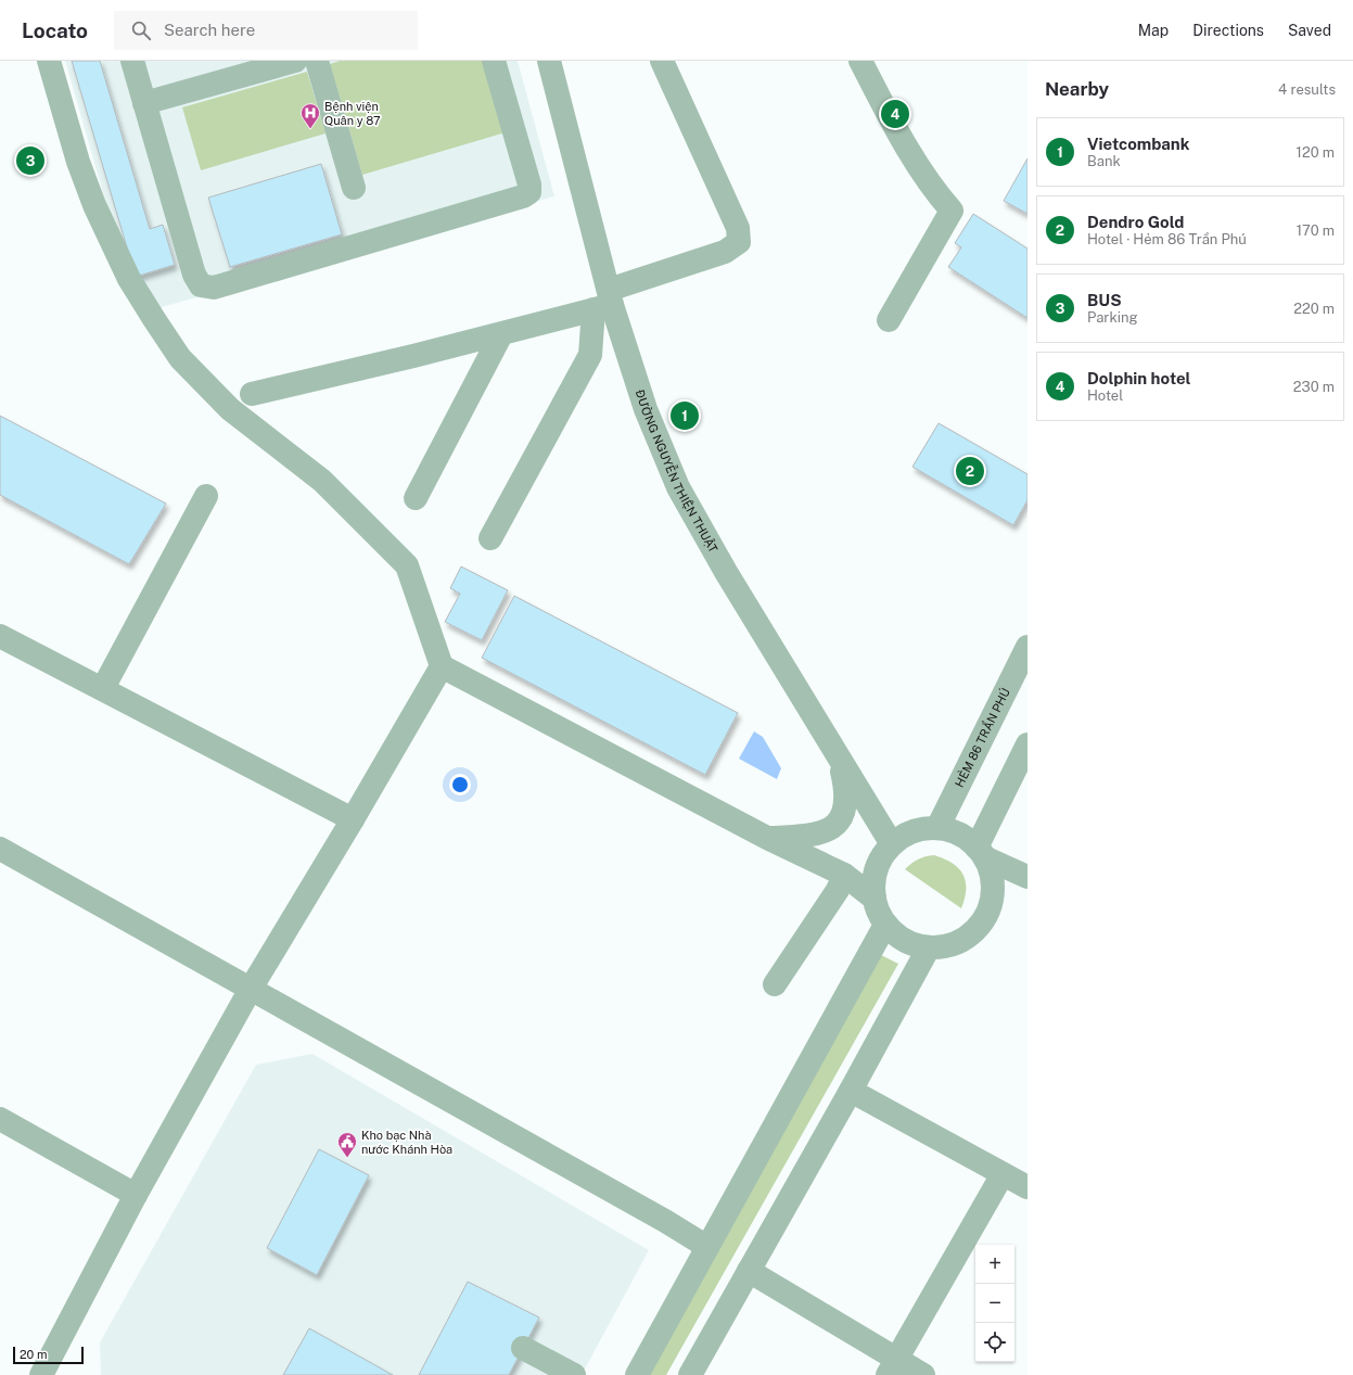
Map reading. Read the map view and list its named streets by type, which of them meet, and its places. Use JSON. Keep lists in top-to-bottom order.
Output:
{
  "streets": {
    "street": ["ĐƯỜNG NGUYỄN THIỆN THUẬT", "HẺM 86 TRẦN PHÚ"]
  },
  "crossings": [
    ["ĐƯỜNG NGUYỄN THIỆN THUẬT", "HẺM 86 TRẦN PHÚ"]
  ],
  "places": {
    "hospital": ["Bệnh viện Quân y 87"],
    "public building": ["Kho bạc Nhà nước Khánh Hòa"]
  },
  "scale_bar": "20 m",
  "page": {
    "header": "Locato",
    "search": "Search here",
    "nav": ["Map", "Directions", "Saved"],
    "heading": ["Nearby", "4 results"],
    "pins": [
      "4",
      "3",
      "1",
      "2"
    ],
    "list": [
      {
        "mark": "1",
        "name": "Vietcombank",
        "note": "Bank",
        "value": "120 m"
      },
      {
        "mark": "2",
        "name": "Dendro Gold",
        "note": "Hotel · Hẻm 86 Trần Phú",
        "value": "170 m"
      },
      {
        "mark": "3",
        "name": "BUS",
        "note": "Parking",
        "value": "220 m"
      },
      {
        "mark": "4",
        "name": "Dolphin hotel",
        "note": "Hotel",
        "value": "230 m"
      }
    ],
    "map_buttons": ["+", "−"],
    "scale": "20 m"
  }
}
